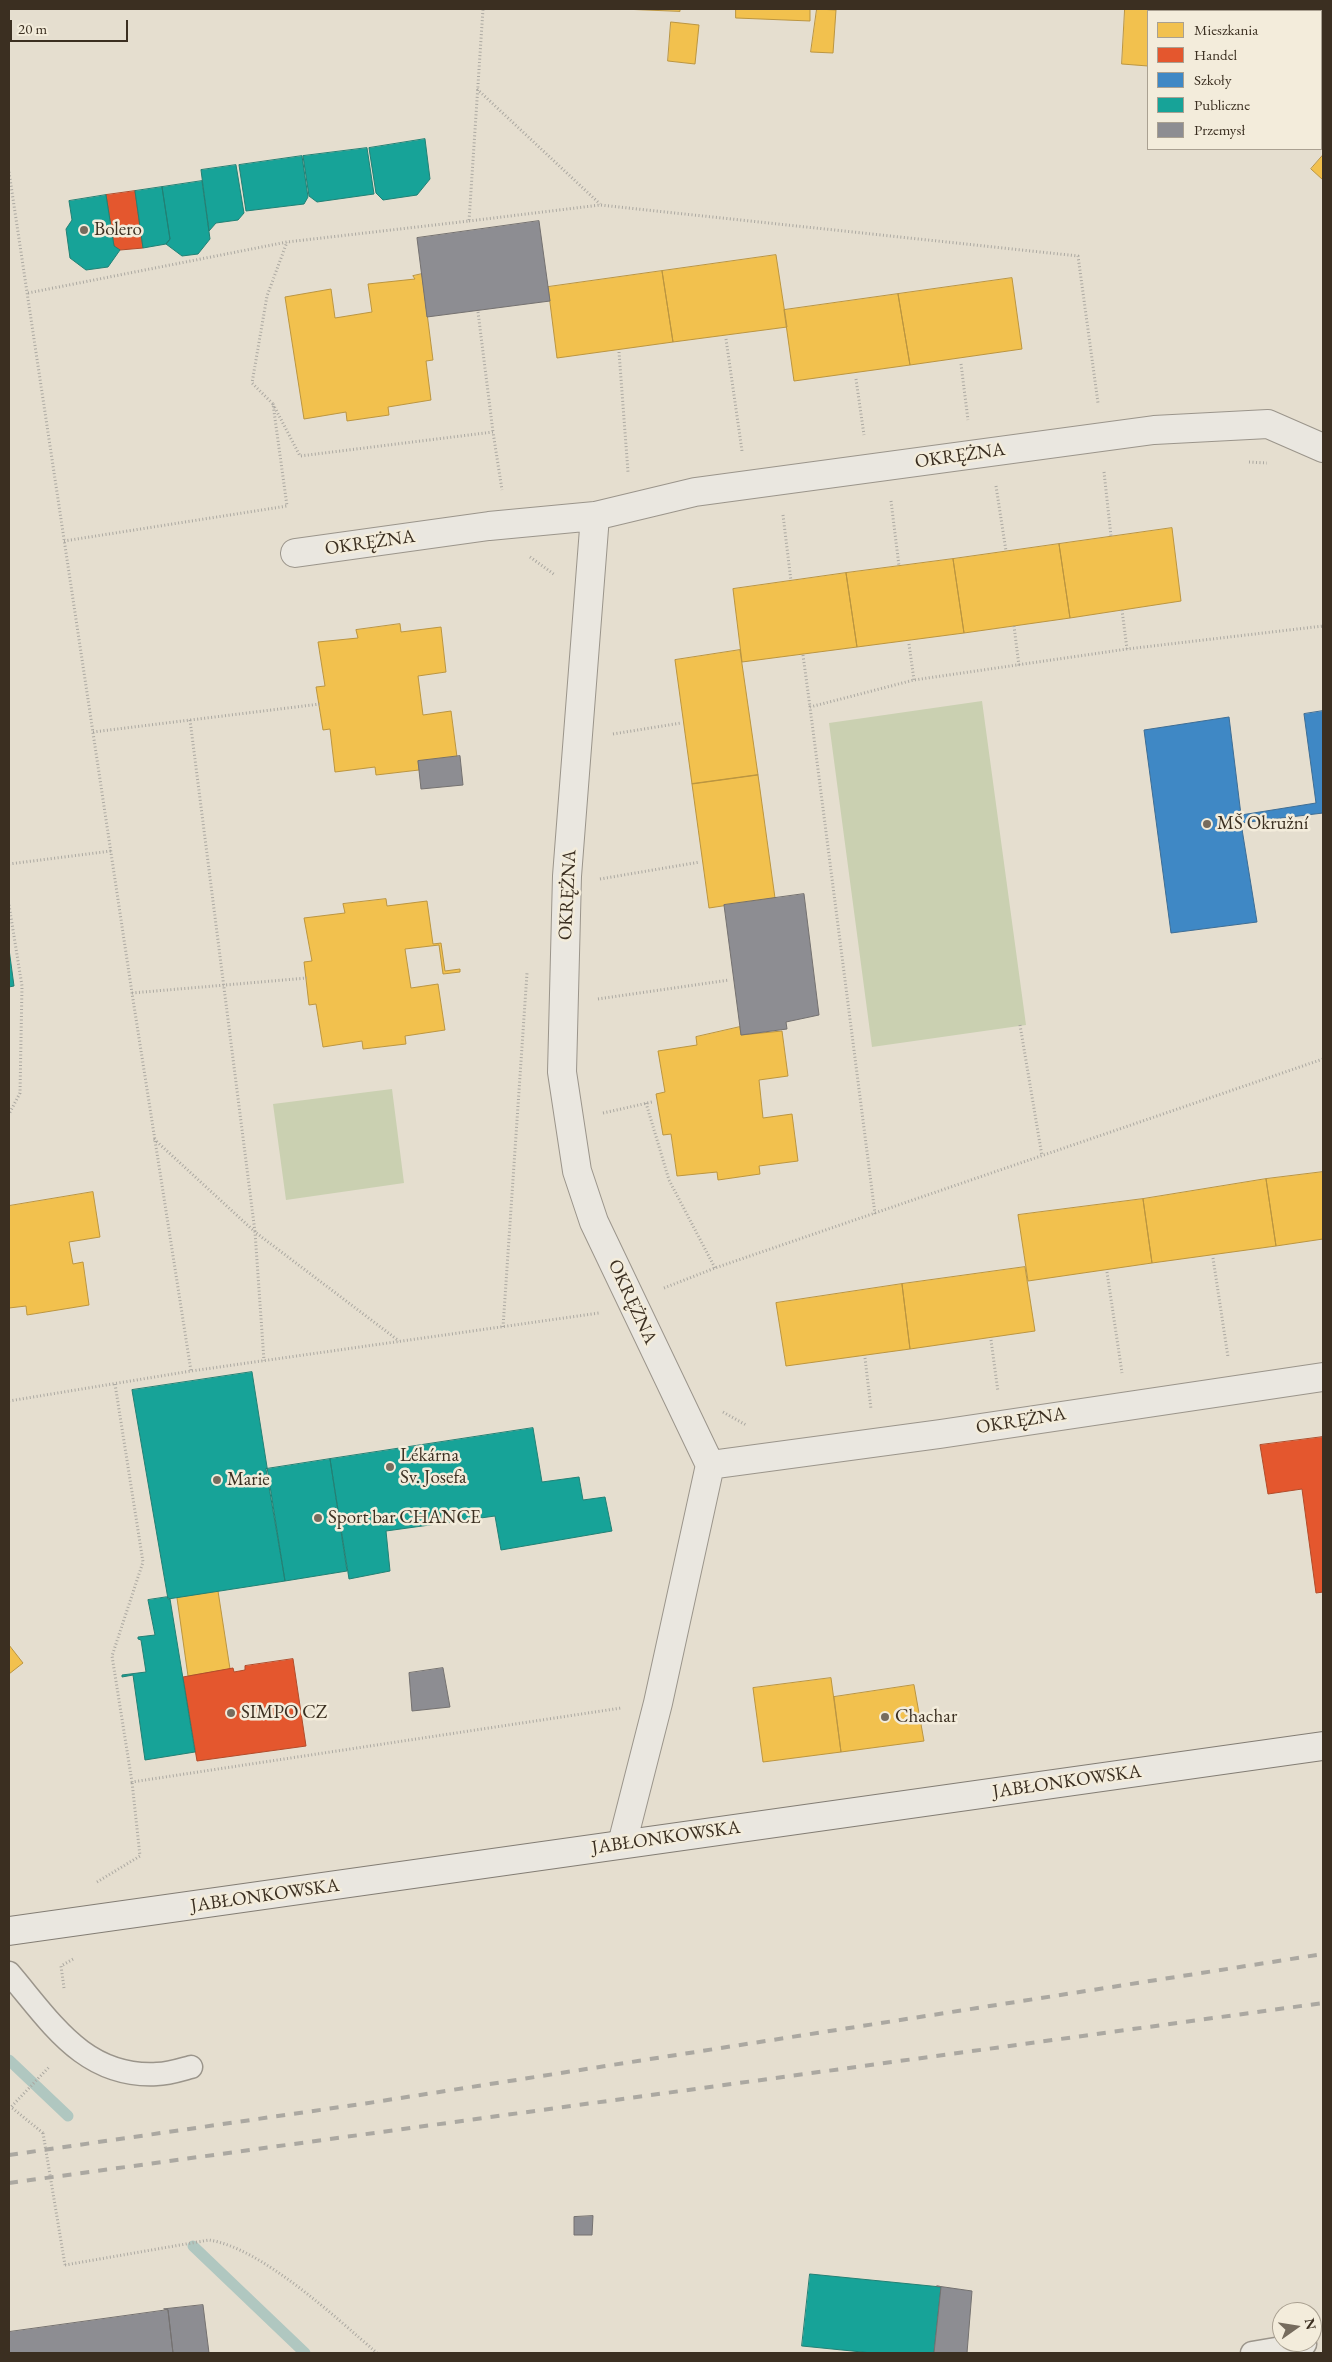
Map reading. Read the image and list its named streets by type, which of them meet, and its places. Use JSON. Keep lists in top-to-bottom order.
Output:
{
  "streets": {
    "street": ["OKRĘŻNA", "JABŁONKOWSKA"]
  },
  "places": [
    "Bolero",
    "MŠ Okružní",
    "Lékárna Sv. Josefa",
    "Marie",
    "Sport bar CHANCE",
    "SIMPO CZ",
    "Chachar"
  ],
  "legend": [
    "Mieszkania",
    "Handel",
    "Szkoły",
    "Publiczne",
    "Przemysł"
  ],
  "scale_bar": "20 m",
  "north": "right"
}
